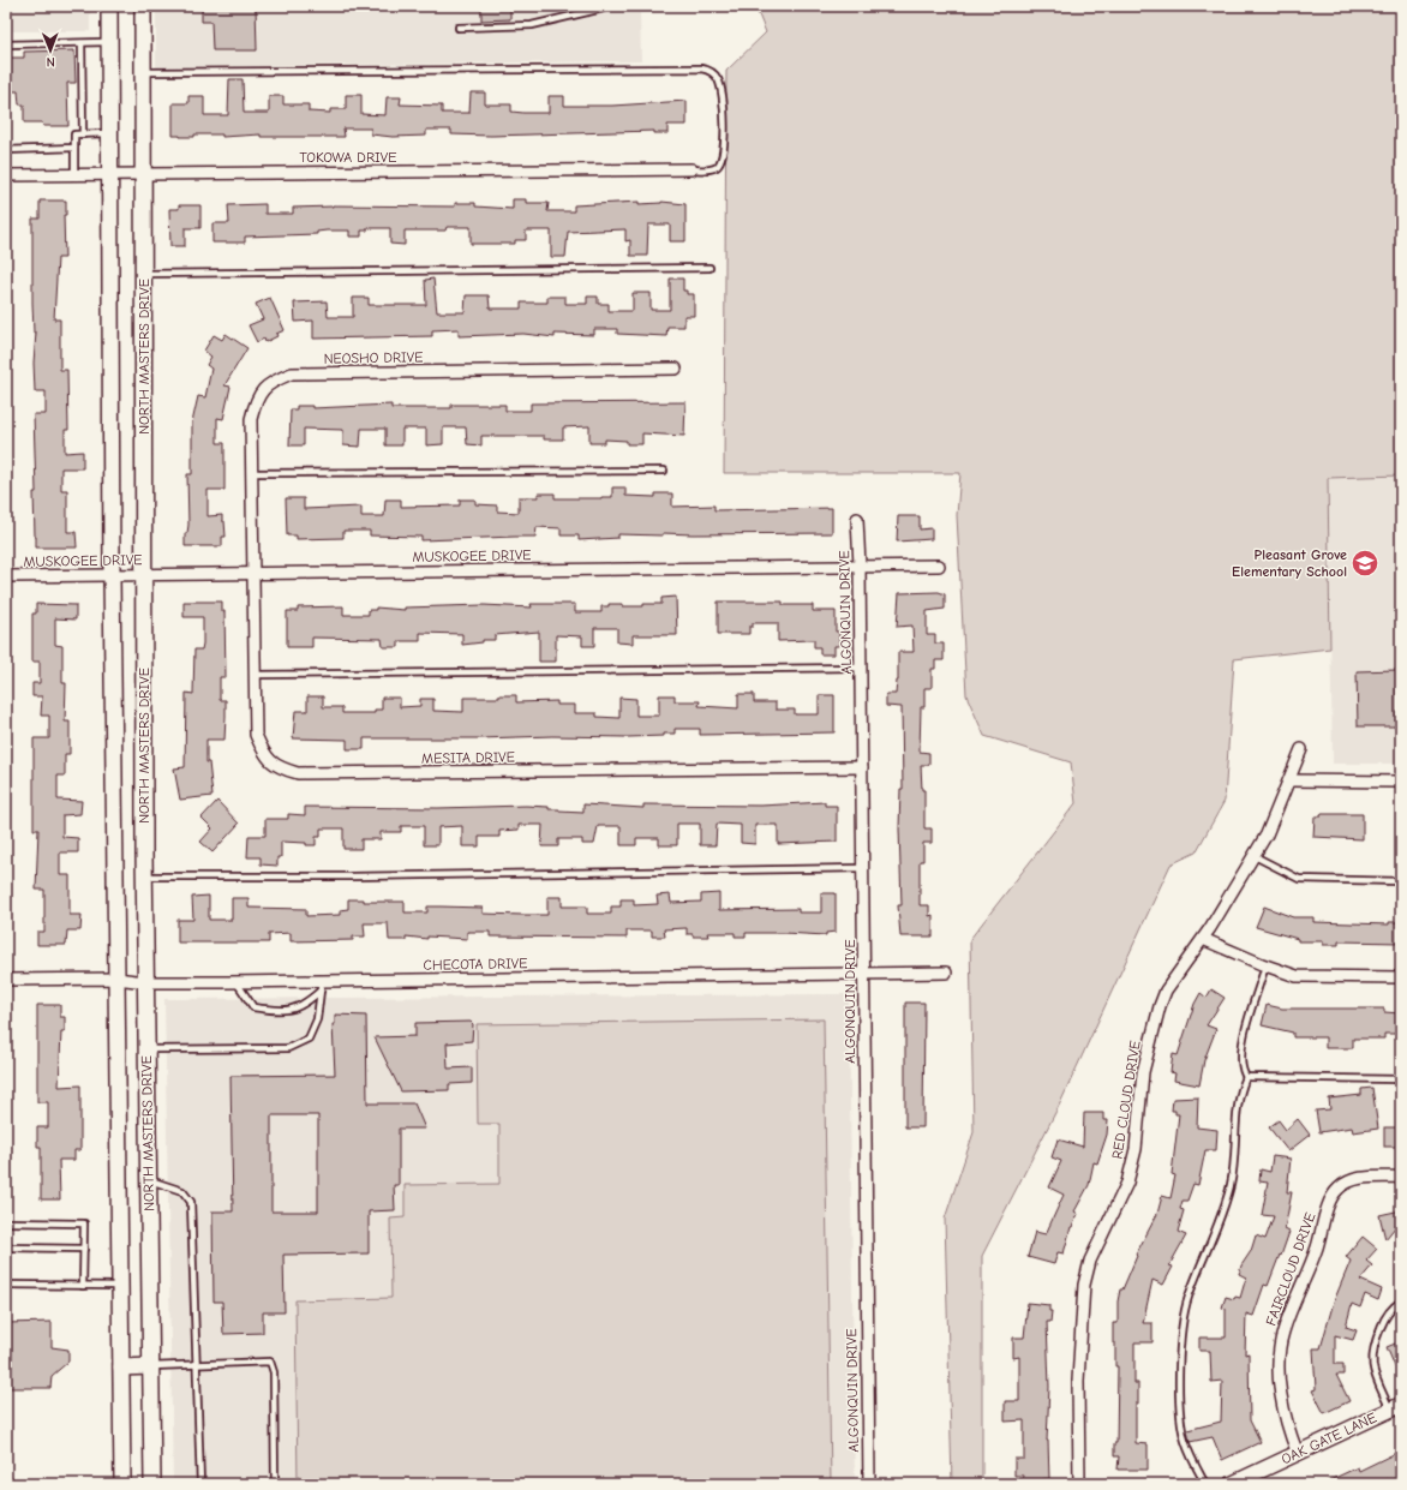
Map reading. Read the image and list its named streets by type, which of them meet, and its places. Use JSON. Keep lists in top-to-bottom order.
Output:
{
  "streets": {
    "main road": ["NORTH MASTERS DRIVE"],
    "street": [
      "TOKOWA DRIVE",
      "NEOSHO DRIVE",
      "MUSKOGEE DRIVE",
      "ALGONQUIN DRIVE",
      "MESITA DRIVE",
      "CHECOTA DRIVE",
      "RED CLOUD DRIVE",
      "FAIRCLOUD DRIVE",
      "OAK GATE LANE"
    ]
  },
  "crossings": [
    ["TOKOWA DRIVE", "NORTH MASTERS DRIVE"],
    ["NORTH MASTERS DRIVE", "MUSKOGEE DRIVE"],
    ["NORTH MASTERS DRIVE", "CHECOTA DRIVE"],
    ["NEOSHO DRIVE", "MUSKOGEE DRIVE"],
    ["NEOSHO DRIVE", "MESITA DRIVE"],
    ["MUSKOGEE DRIVE", "ALGONQUIN DRIVE"],
    ["MUSKOGEE DRIVE", "MESITA DRIVE"],
    ["ALGONQUIN DRIVE", "MESITA DRIVE"],
    ["ALGONQUIN DRIVE", "CHECOTA DRIVE"],
    ["FAIRCLOUD DRIVE", "OAK GATE LANE"]
  ],
  "places": {
    "school or university": ["Pleasant Grove Elementary School"]
  },
  "north": "bottom"
}
